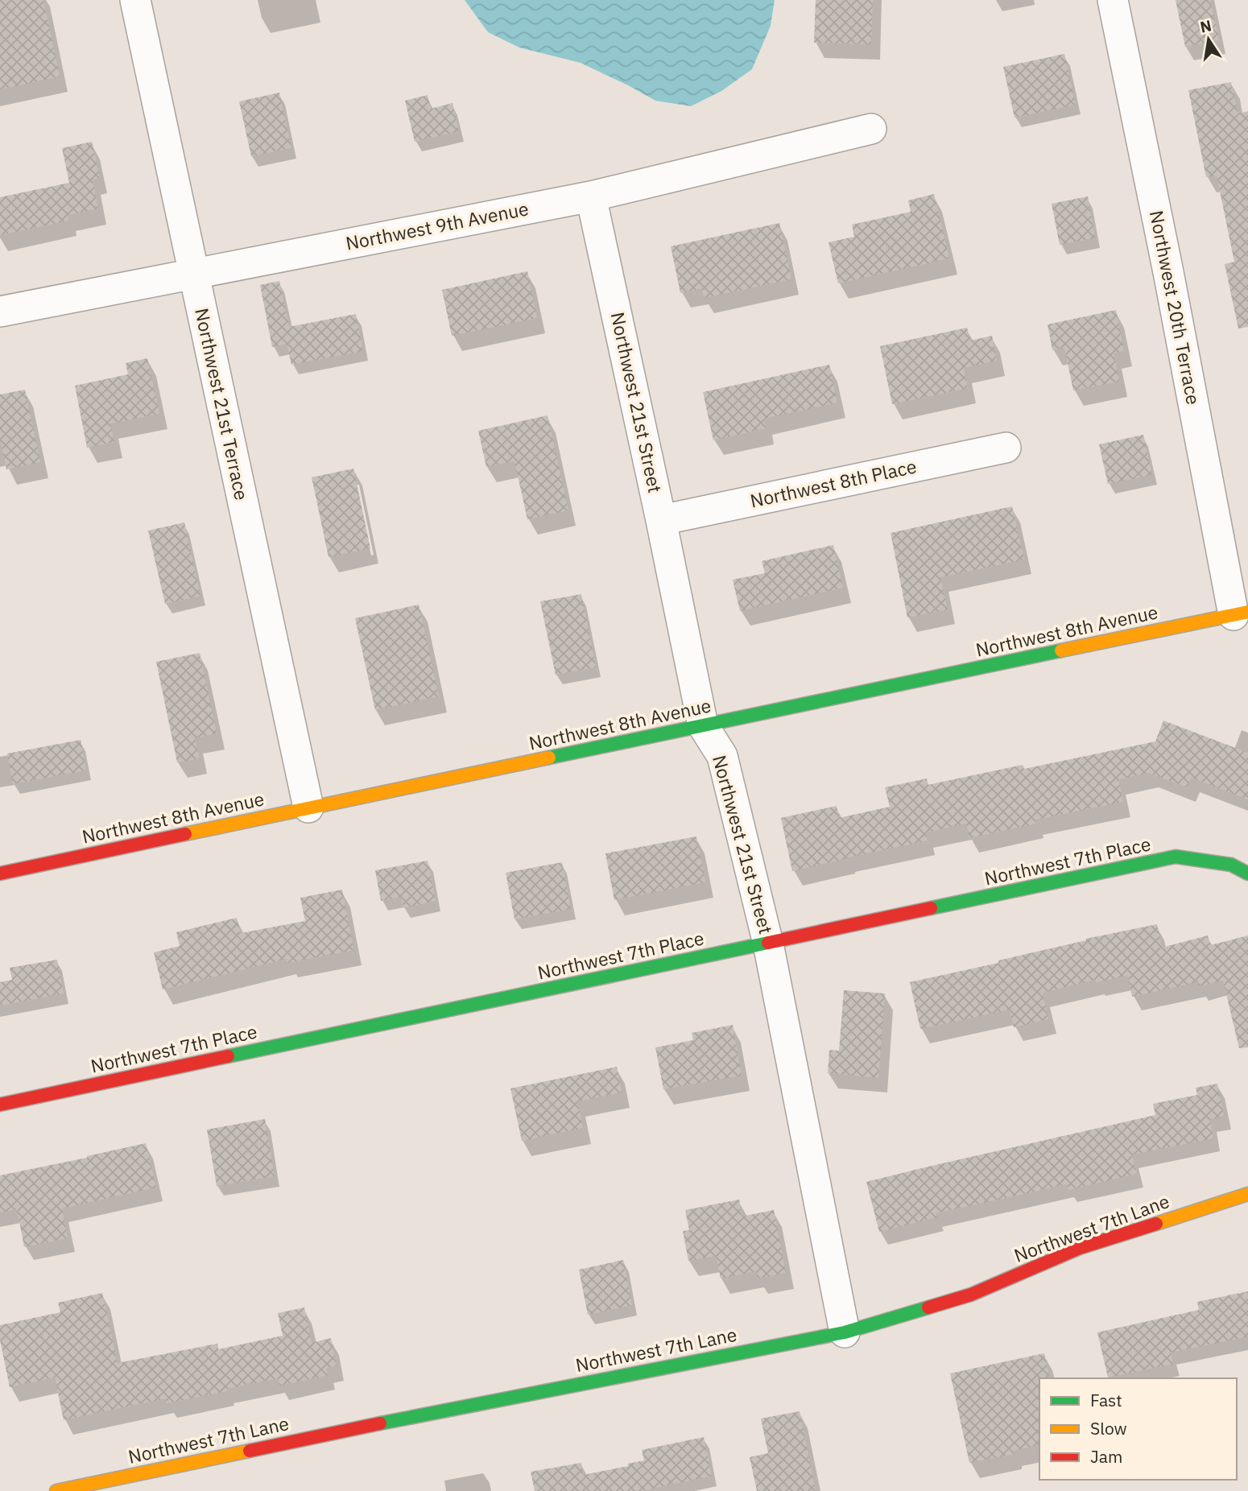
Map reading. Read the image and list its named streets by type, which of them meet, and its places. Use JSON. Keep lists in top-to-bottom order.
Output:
{
  "streets": {
    "street": [
      "Northwest 9th Avenue",
      "Northwest 20th Terrace",
      "Northwest 21st Street",
      "Northwest 21st Terrace",
      "Northwest 8th Place",
      "Northwest 8th Avenue",
      "Northwest 7th Place",
      "Northwest 7th Lane"
    ]
  },
  "crossings": [
    ["Northwest 9th Avenue", "Northwest 21st Street"],
    ["Northwest 9th Avenue", "Northwest 21st Terrace"],
    ["Northwest 20th Terrace", "Northwest 8th Avenue"],
    ["Northwest 21st Street", "Northwest 8th Place"],
    ["Northwest 21st Street", "Northwest 8th Avenue"],
    ["Northwest 21st Street", "Northwest 7th Place"],
    ["Northwest 21st Street", "Northwest 7th Lane"],
    ["Northwest 21st Terrace", "Northwest 8th Avenue"]
  ],
  "legend": ["Fast", "Slow", "Jam"],
  "north": "top"
}
